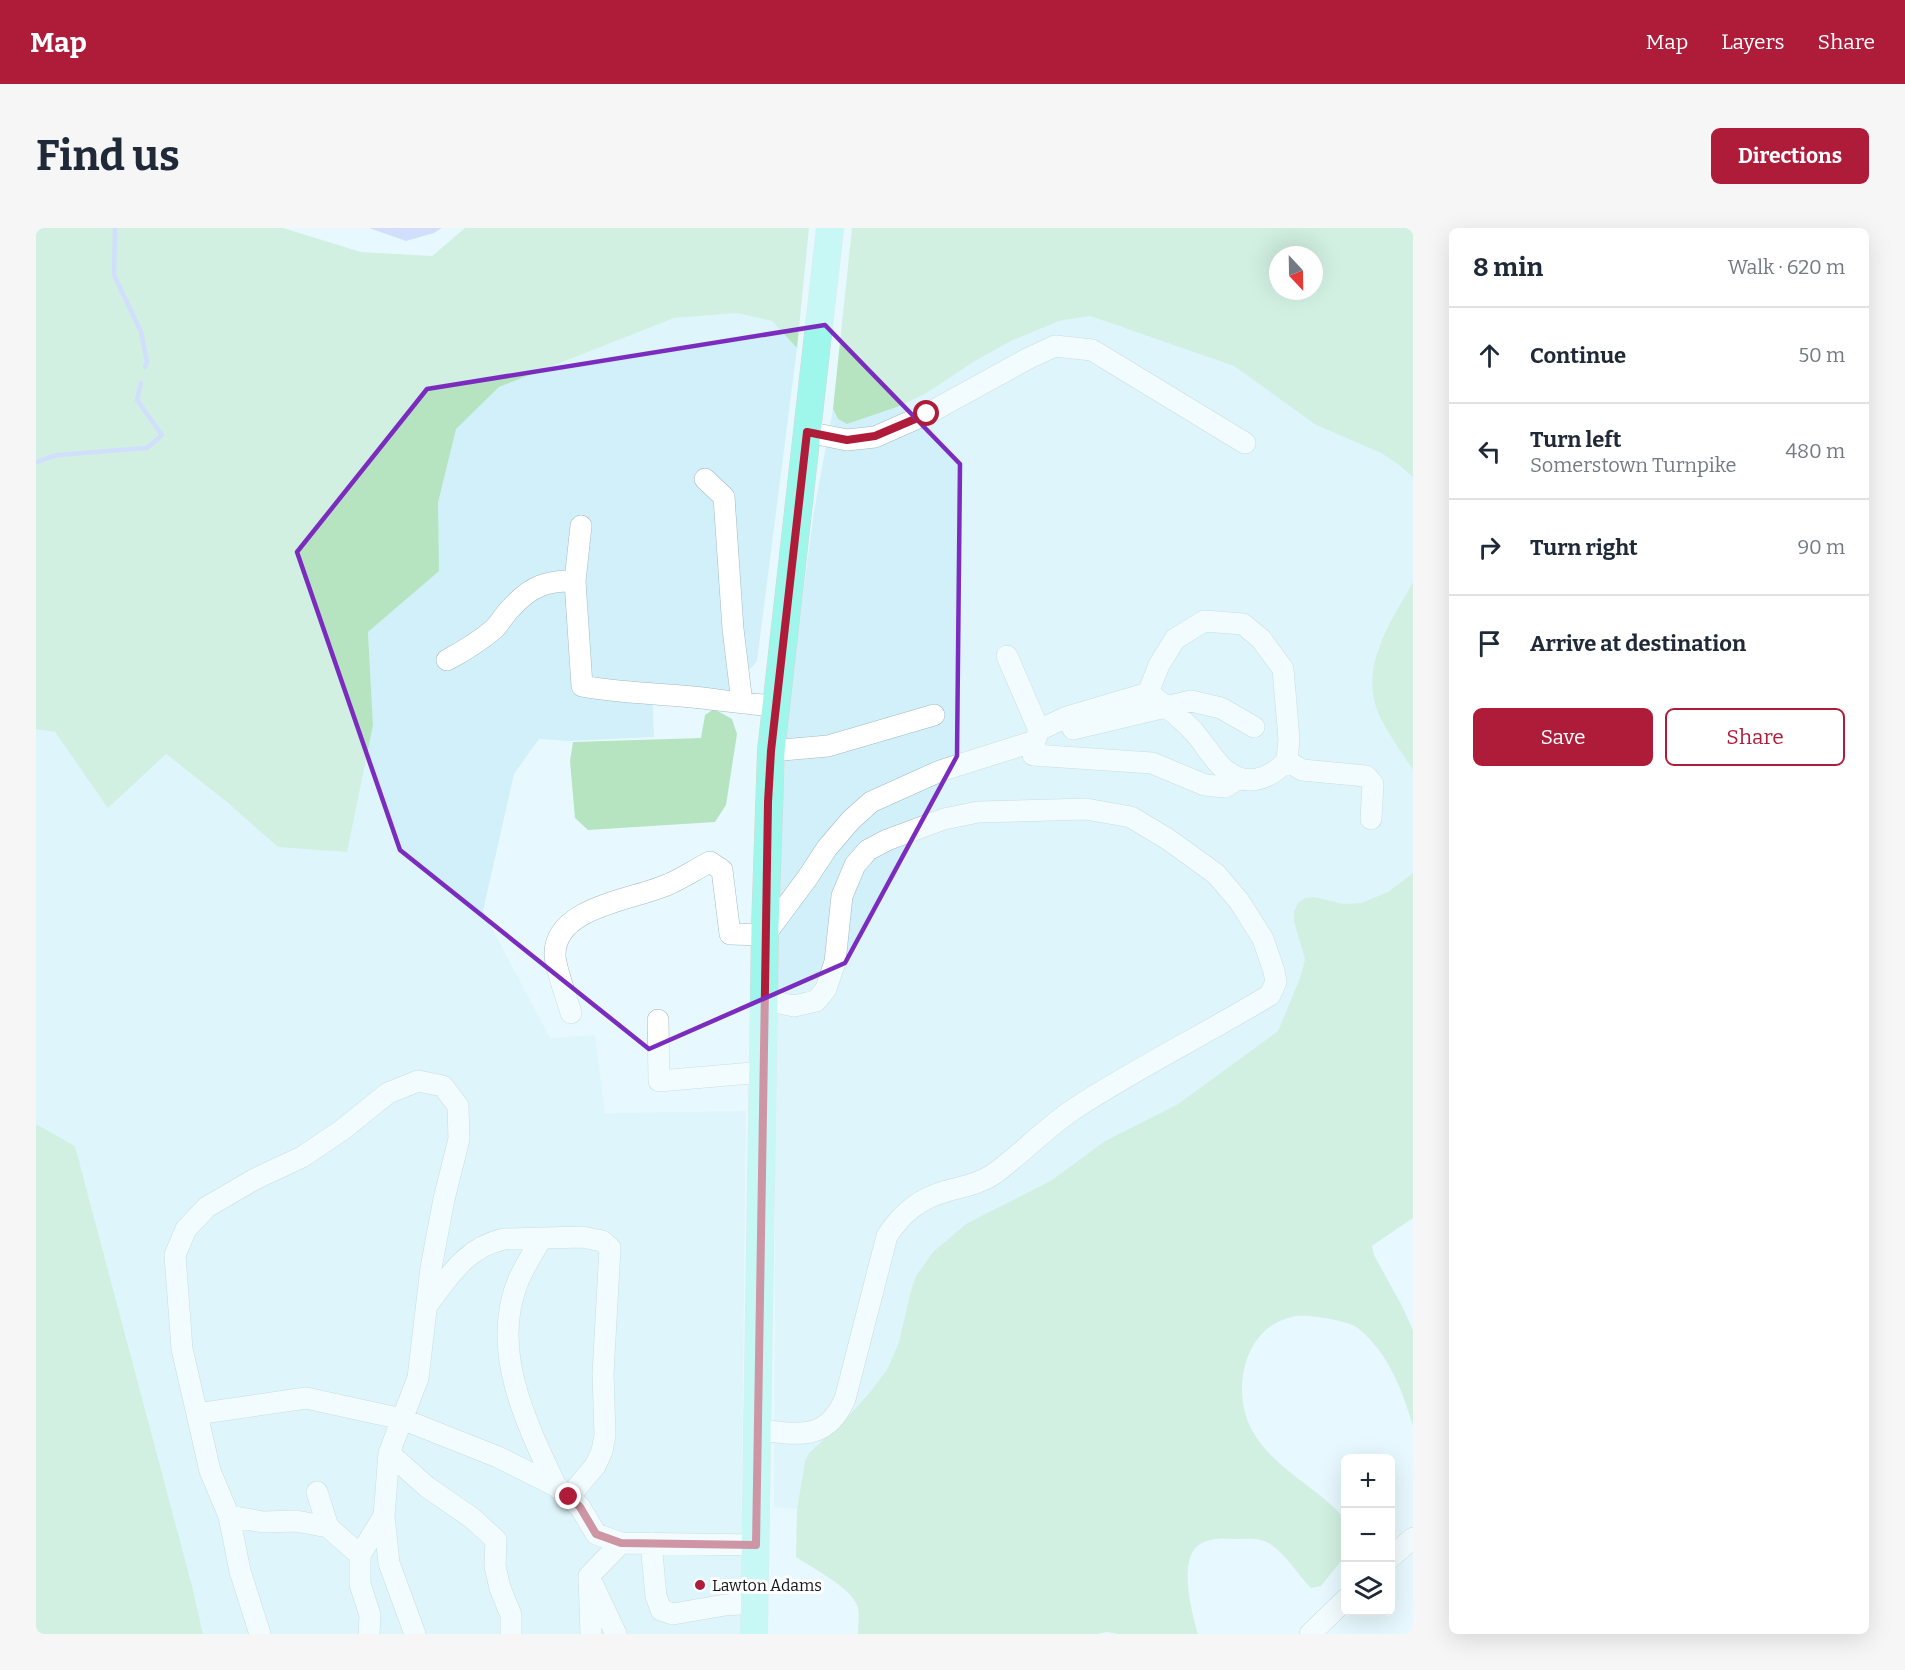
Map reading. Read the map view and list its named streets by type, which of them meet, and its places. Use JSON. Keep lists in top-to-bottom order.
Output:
{
  "places": ["Lawton Adams"],
  "north": "bottom",
  "page": {
    "header": "Map",
    "nav": ["Map", "Layers", "Share"],
    "buttons": [
      "Directions",
      ["Save", "Share"]
    ],
    "title": "Find us",
    "heading": ["8 min", "Walk · 620 m"],
    "list": [
      ["Continue", "50 m"],
      ["Turn left", "Somerstown Turnpike", "480 m"],
      ["Turn right", "90 m"],
      "Arrive at destination"
    ],
    "map_buttons": ["+", "−"]
  }
}
